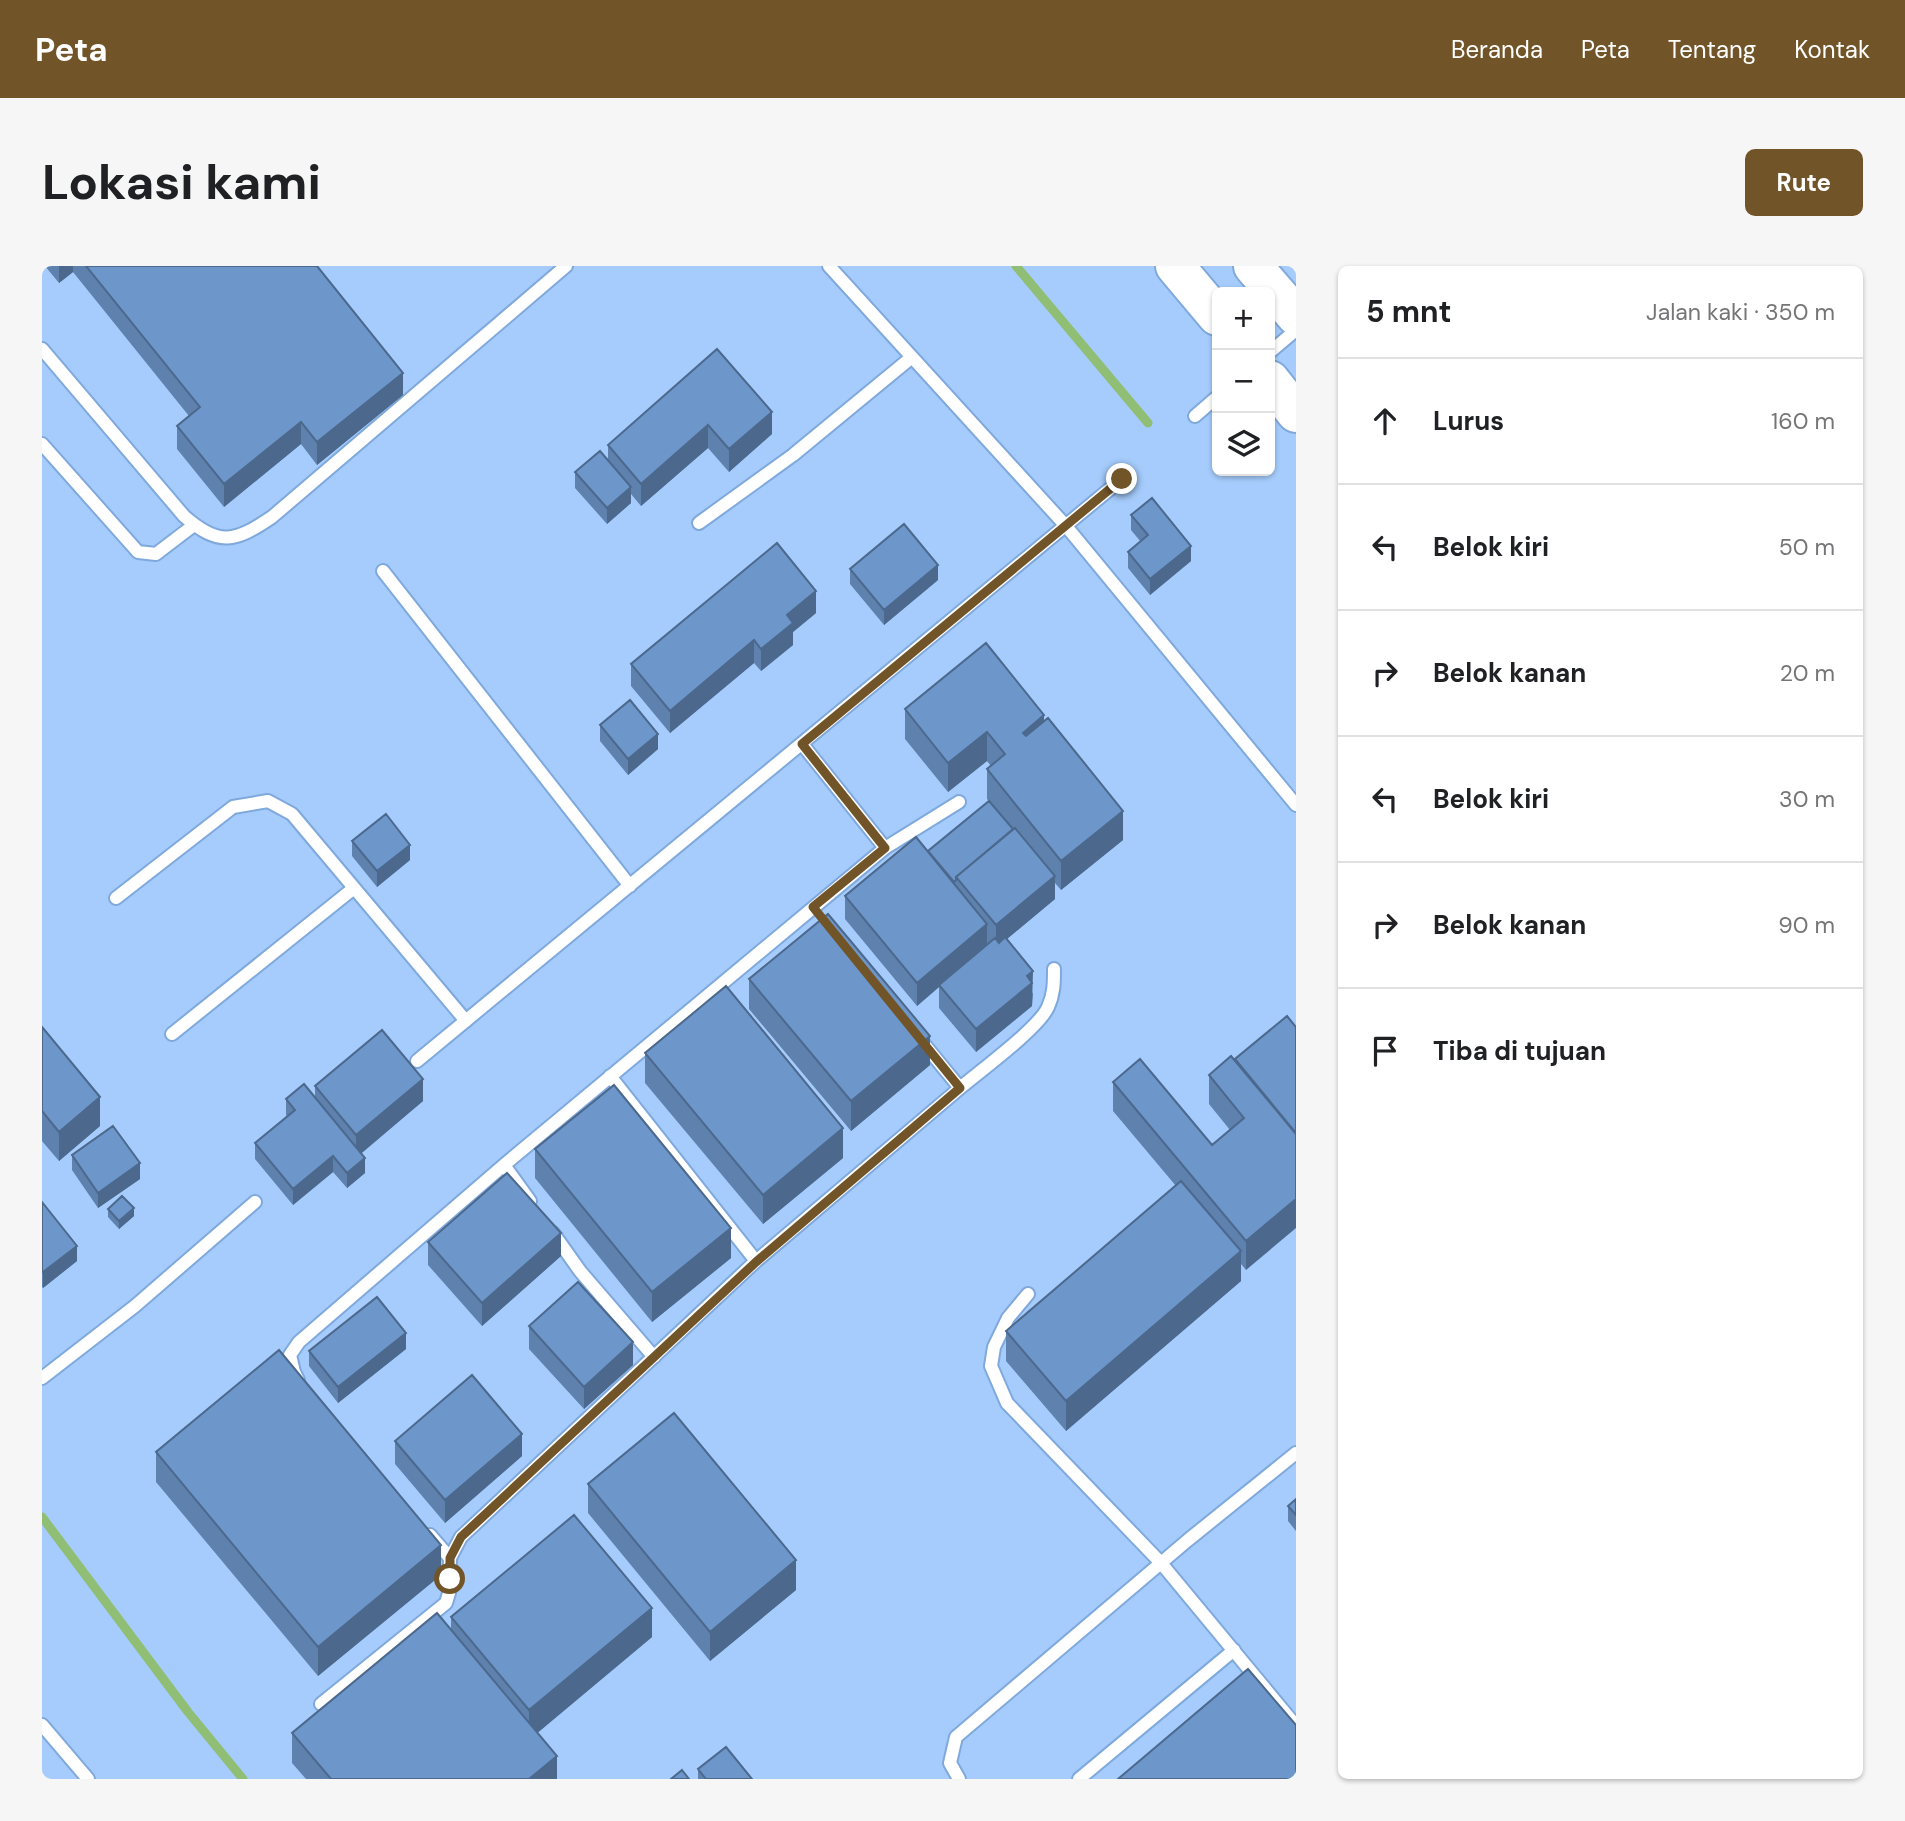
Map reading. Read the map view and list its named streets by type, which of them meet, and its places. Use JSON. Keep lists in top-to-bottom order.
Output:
{
  "page": {
    "header": "Peta",
    "nav": [
      "Beranda",
      "Peta",
      "Tentang",
      "Kontak"
    ],
    "buttons": "Rute",
    "title": "Lokasi kami",
    "heading": ["5 mnt", "Jalan kaki · 350 m"],
    "map_buttons": ["+", "−"],
    "list": [
      ["Lurus", "160 m"],
      ["Belok kiri", "50 m"],
      ["Belok kanan", "20 m"],
      ["Belok kiri", "30 m"],
      ["Belok kanan", "90 m"],
      "Tiba di tujuan"
    ]
  }
}
